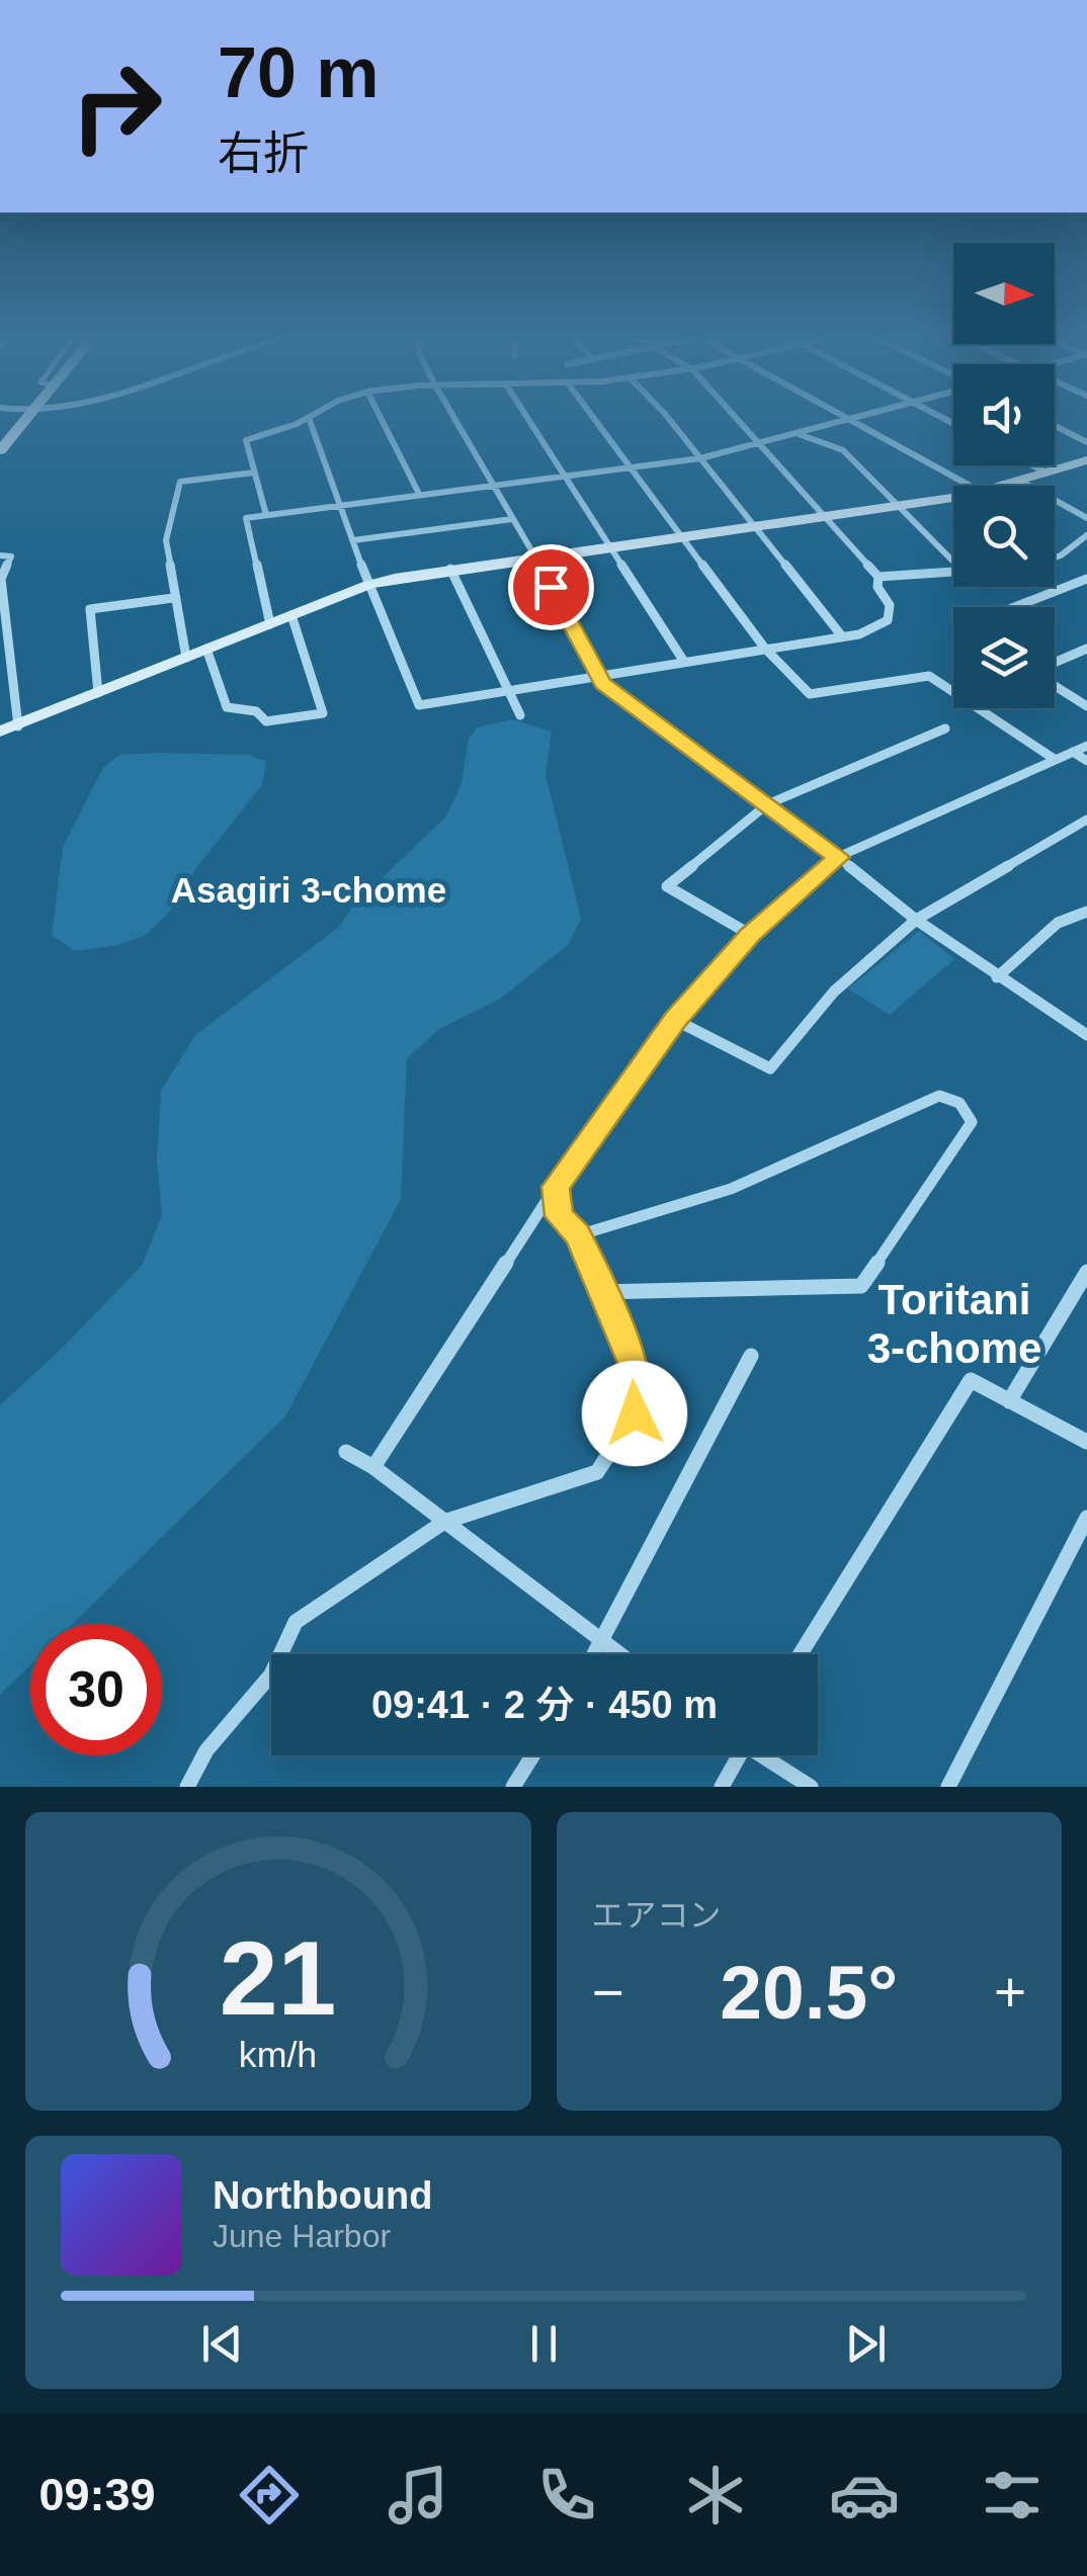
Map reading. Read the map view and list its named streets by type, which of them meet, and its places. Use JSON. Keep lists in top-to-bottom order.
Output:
{
  "districts": ["Asagiri 3-chome", "Toritani 3-chome"],
  "north": "right",
  "page": {
    "turn": ["70 m", "右折"],
    "limit": "30",
    "trip": "09:41 · 2 分 · 450 m",
    "tile": "エアコン",
    "heat": ["−", "20.5°", "+"],
    "song": ["Northbound", "June Harbor"],
    "tabs": "09:39",
    "gauge": ["21", "km/h"]
  }
}
